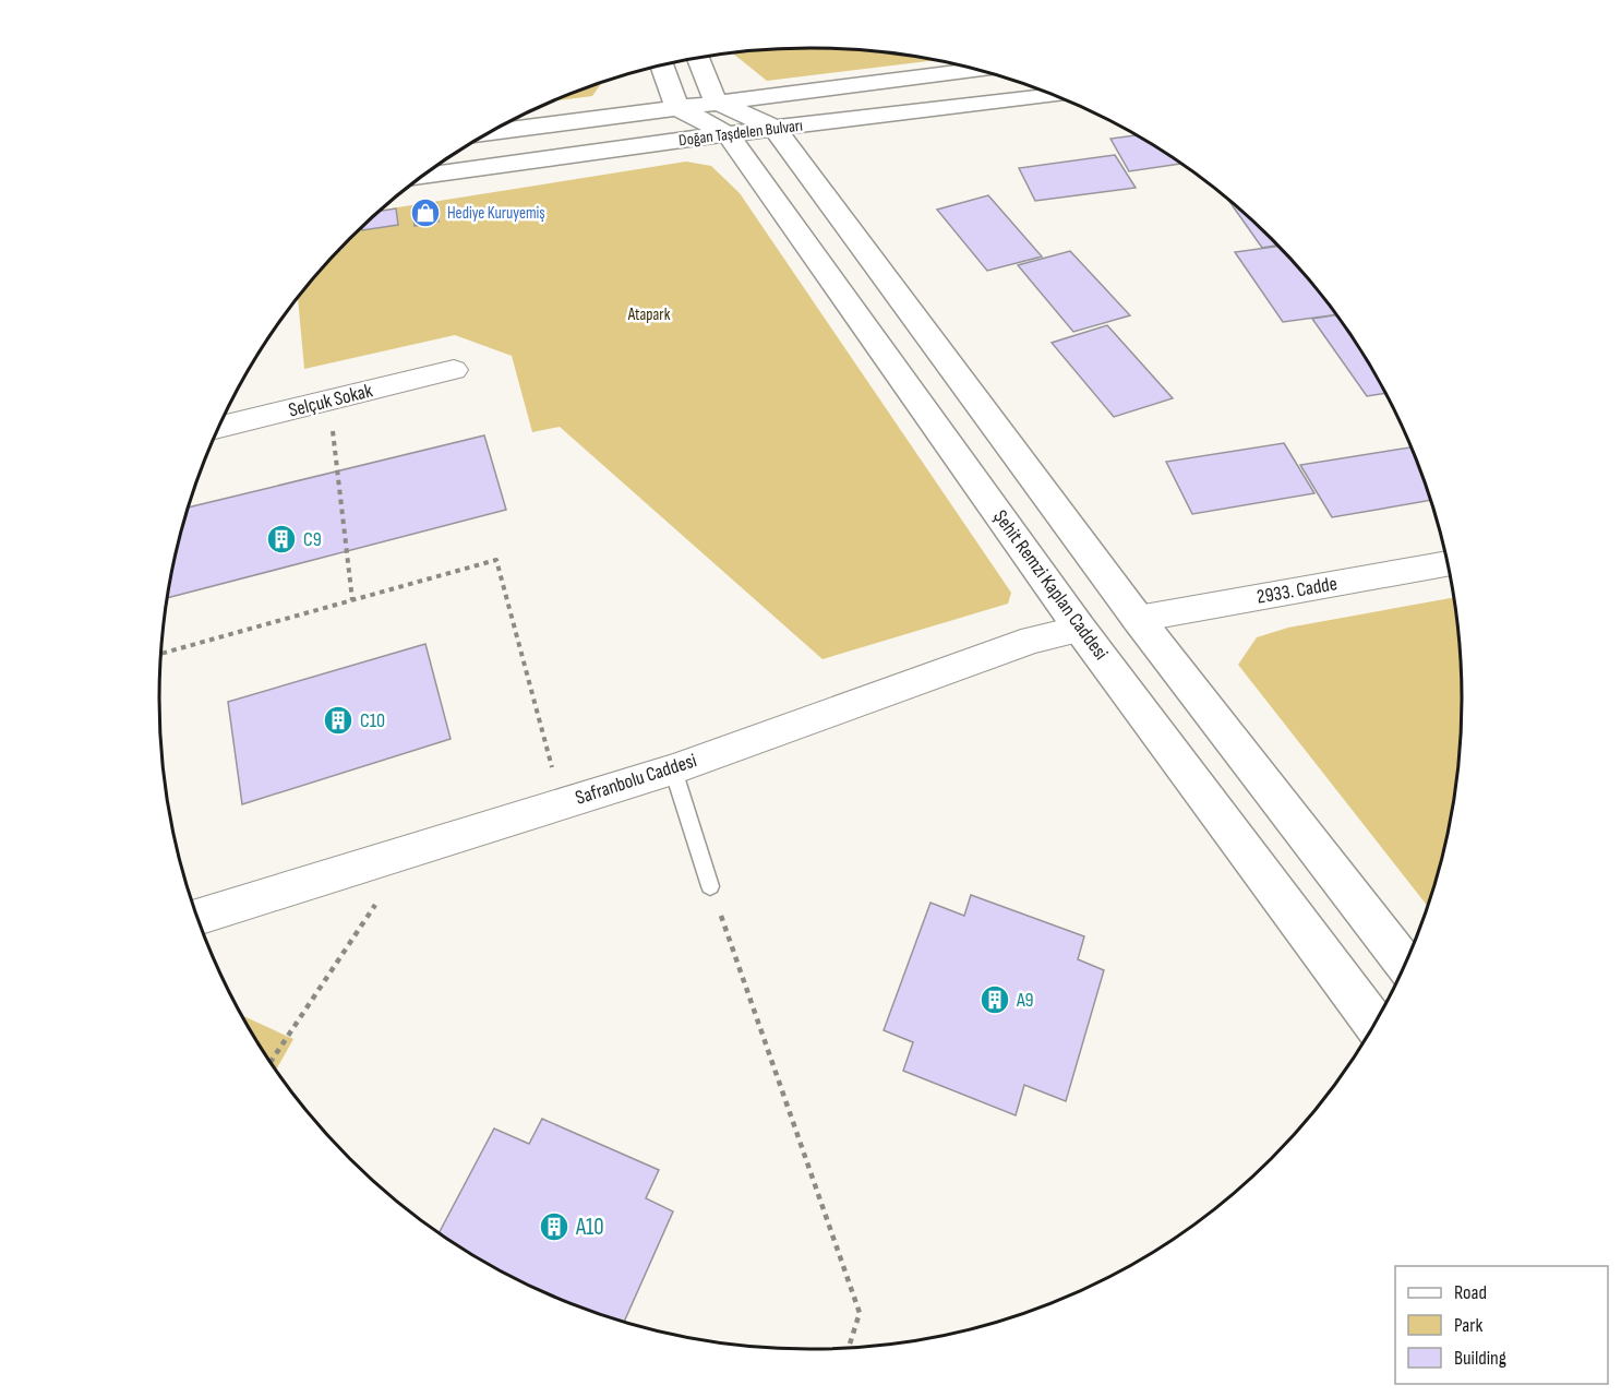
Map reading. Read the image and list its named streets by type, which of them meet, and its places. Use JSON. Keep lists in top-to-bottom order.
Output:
{
  "streets": {
    "main road": ["Doğan Taşdelen Bulvarı", "Şehit Remzi Kaplan Caddesi"],
    "street": ["Selçuk Sokak", "2933. Cadde", "Safranbolu Caddesi"]
  },
  "crossings": [
    ["Doğan Taşdelen Bulvarı", "Şehit Remzi Kaplan Caddesi"],
    ["Şehit Remzi Kaplan Caddesi", "Safranbolu Caddesi"]
  ],
  "parks": ["Atapark"],
  "places": {
    "shop": ["Hediye Kuruyemiş"],
    "building": [
      "C9",
      "C10",
      "A9",
      "A10"
    ]
  },
  "legend": ["Road", "Park", "Building"]
}
